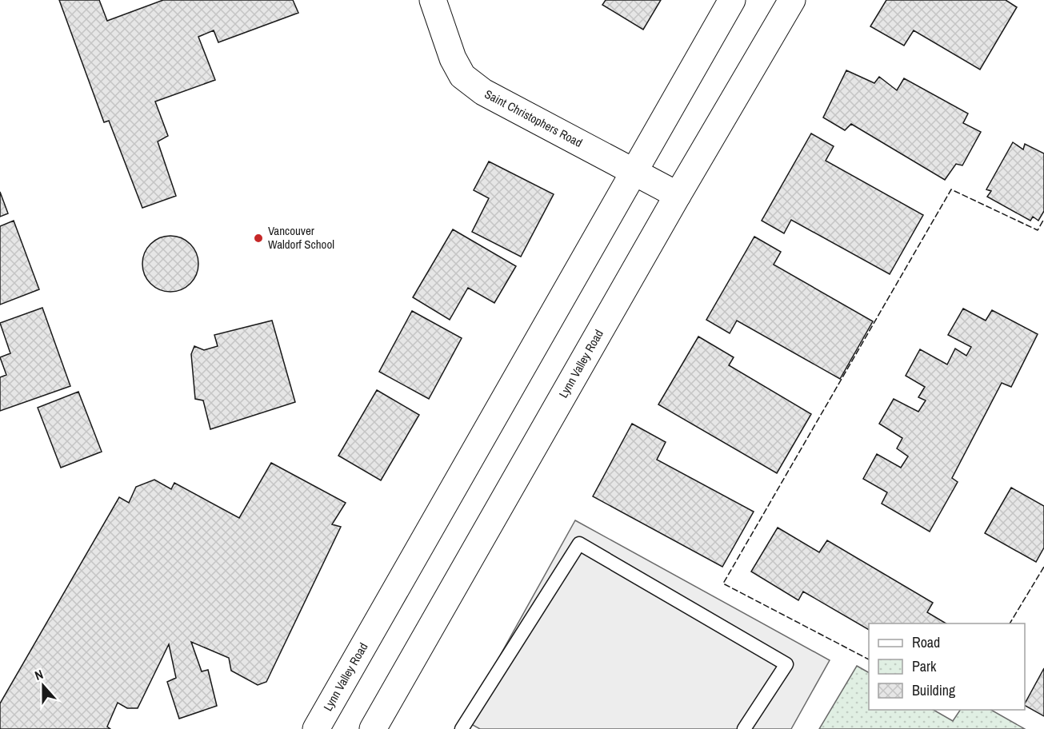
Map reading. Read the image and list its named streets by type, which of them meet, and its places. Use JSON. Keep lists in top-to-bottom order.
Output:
{
  "streets": {
    "main road": ["Saint Christophers Road", "Lynn Valley Road"]
  },
  "crossings": [
    ["Saint Christophers Road", "Lynn Valley Road"]
  ],
  "places": ["Vancouver Waldorf School"],
  "legend": ["Road", "Park", "Building"],
  "north": "top"
}
